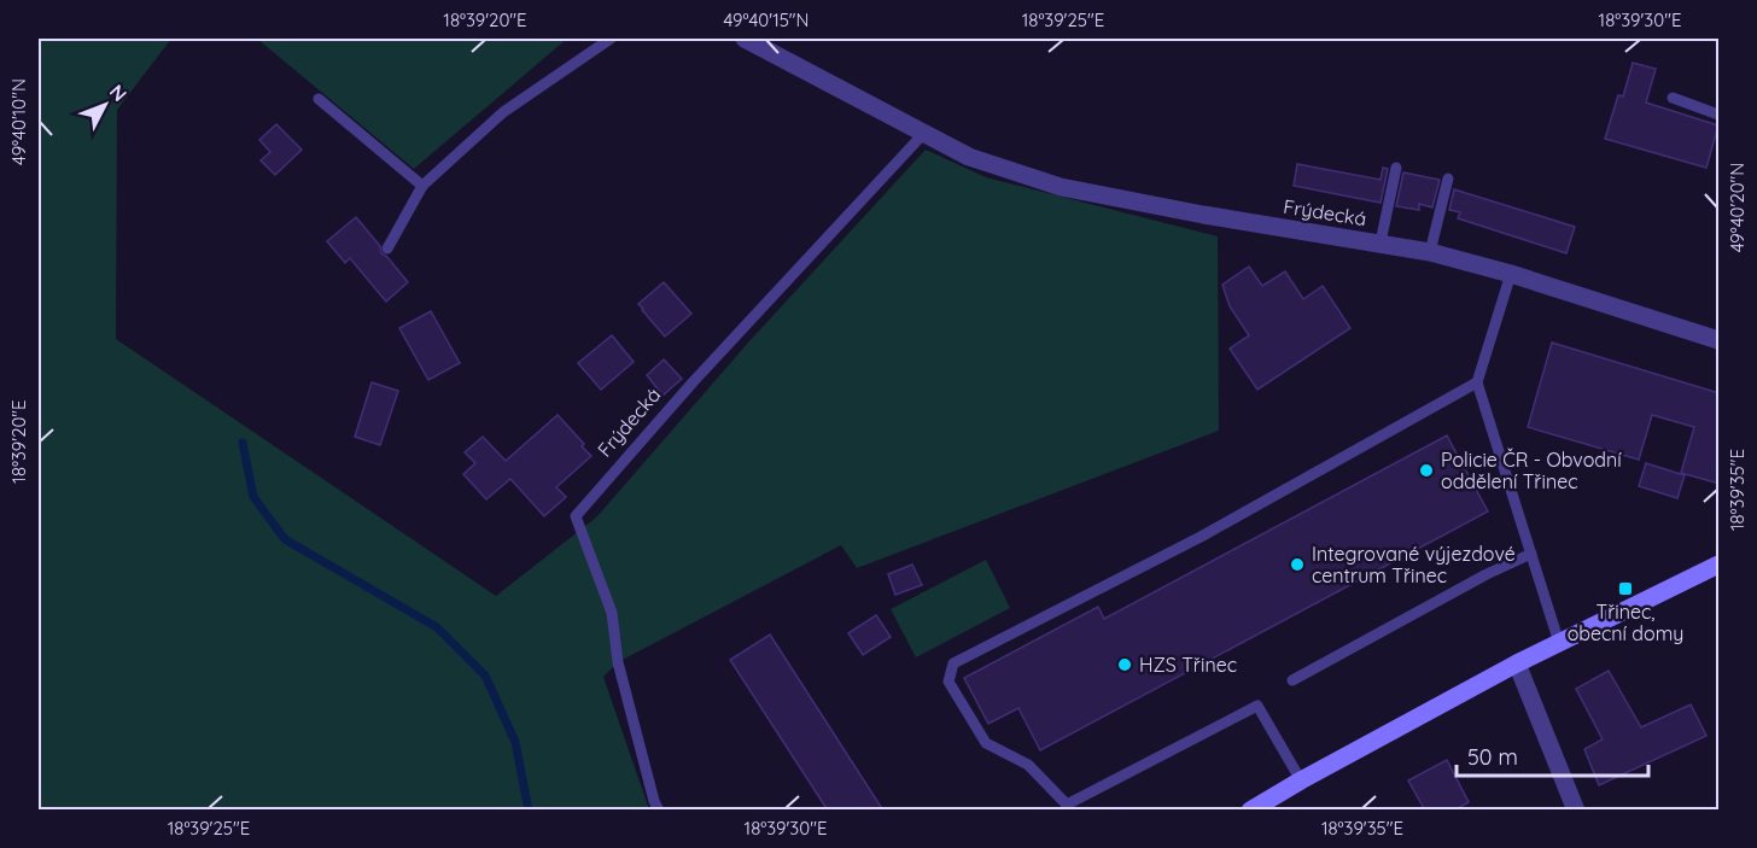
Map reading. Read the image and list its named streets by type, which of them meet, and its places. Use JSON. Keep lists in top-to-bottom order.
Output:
{
  "streets": {
    "street": ["Frýdecká"]
  },
  "places": {
    "other": ["Policie ČR - Obvodní oddělení Třinec", "Integrované výjezdové centrum Třinec", "HZS Třinec"],
    "transit": ["Třinec, obecní domy"]
  },
  "scale_bar": "50 m",
  "north": "top right",
  "coordinates": [
    "18°39'20\"E",
    "49°40'15\"N",
    "18°39'25\"E",
    "18°39'30\"E",
    "49°40'10\"N",
    "49°40'20\"N",
    "18°39'35\"E"
  ]
}
